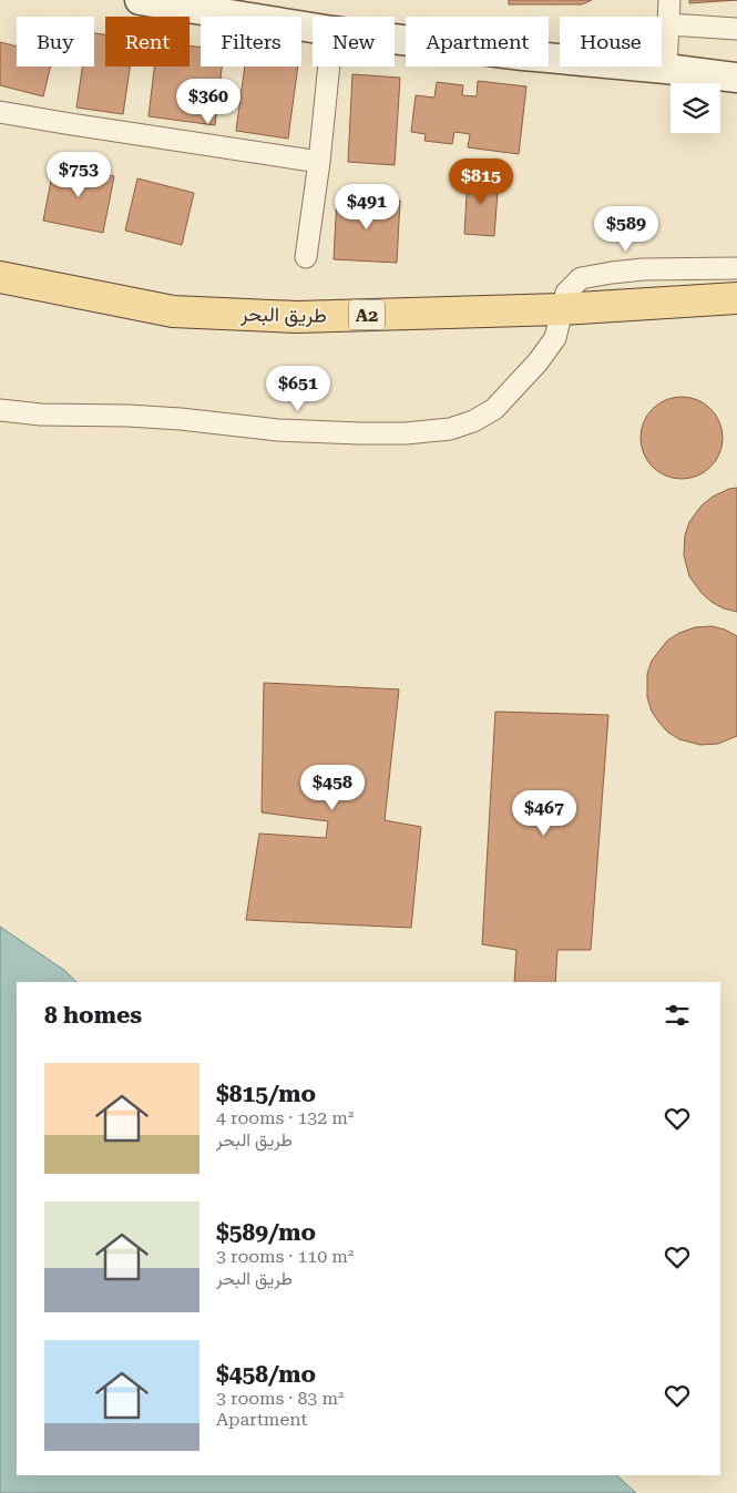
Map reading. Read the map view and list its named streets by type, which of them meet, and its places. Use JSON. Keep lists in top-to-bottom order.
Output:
{
  "streets": {
    "main road": ["طريق البحر", "A2"]
  },
  "page": {
    "chip": [
      "Buy",
      "Rent",
      "Filters",
      "New",
      "Apartment",
      "House"
    ],
    "price": [
      "$360",
      "$753",
      "$815",
      "$491",
      "$589",
      "$651",
      "$458",
      "$467"
    ],
    "heading": "8 homes",
    "list": [
      {
        "name": "$815/mo",
        "note": "4 rooms · 132 m² · طريق البحر"
      },
      {
        "name": "$589/mo",
        "note": "3 rooms · 110 m² · طريق البحر"
      },
      {
        "name": "$458/mo",
        "note": "3 rooms · 83 m² · Apartment"
      }
    ]
  }
}
